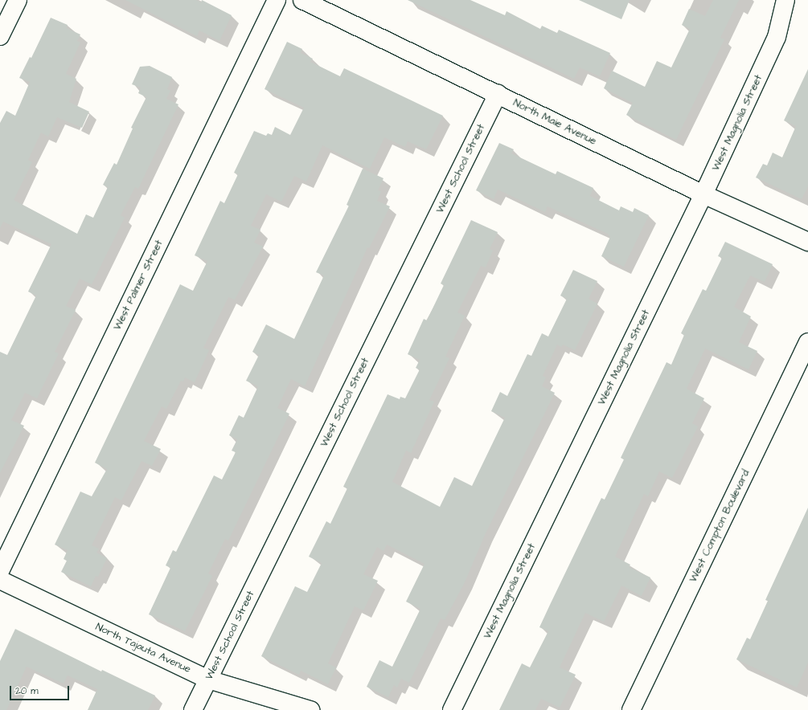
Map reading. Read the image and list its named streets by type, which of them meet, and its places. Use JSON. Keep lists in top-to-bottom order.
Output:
{
  "streets": {
    "street": [
      "North Maie Avenue",
      "West Magnolia Street",
      "West School Street",
      "West Palmer Street",
      "West Compton Boulevard",
      "North Tajauta Avenue"
    ]
  },
  "crossings": [
    ["North Maie Avenue", "West Magnolia Street"],
    ["North Maie Avenue", "West School Street"],
    ["West School Street", "North Tajauta Avenue"]
  ],
  "scale_bar": "20 m"
}
